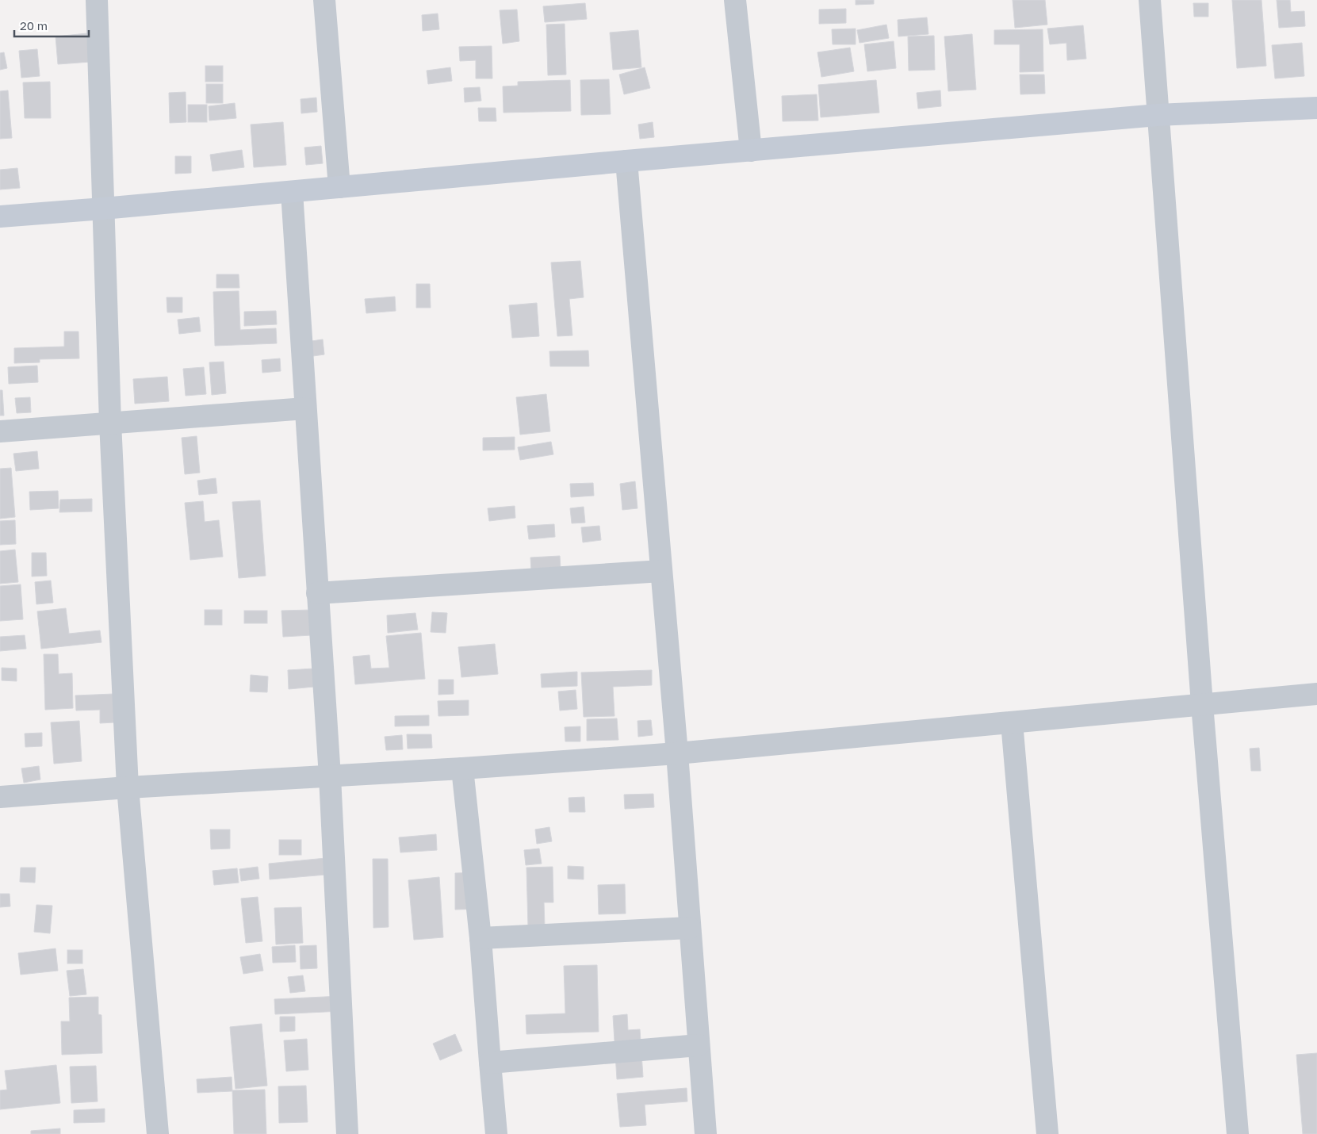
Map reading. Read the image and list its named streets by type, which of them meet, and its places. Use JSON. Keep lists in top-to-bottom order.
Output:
{
  "scale_bar": "20 m"
}
